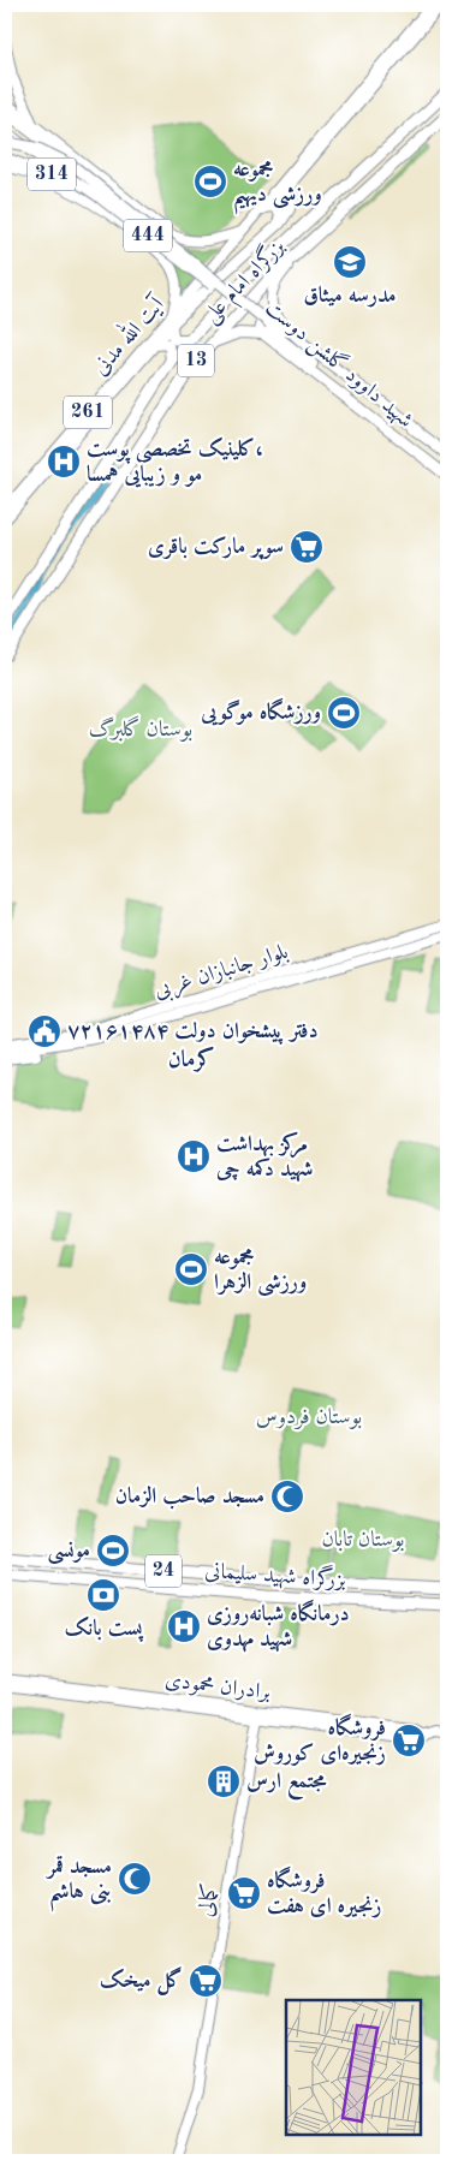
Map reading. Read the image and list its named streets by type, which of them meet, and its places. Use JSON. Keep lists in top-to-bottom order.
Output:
{
  "streets": {
    "highway": [
      "بزرگراه امام علی",
      "13",
      "24",
      "بزرگراه شهید سلیمانی"
    ],
    "main road": [
      "314",
      "444",
      "آیت الله مدنی",
      "شهید داوود گلشن دوست",
      "261",
      "بلوار جانبازان غربی",
      "برادران محمودی",
      "کمالی"
    ]
  },
  "crossings": [
    ["314", "شهید داوود گلشن دوست"],
    ["آیت الله مدنی", "261"],
    ["24", "بزرگراه شهید سلیمانی"],
    ["برادران محمودی", "کمالی"]
  ],
  "districts": ["کرمان"],
  "parks": ["بوستان گلبرگ", "بوستان فردوس", "بوستان تابان"],
  "places": {
    "sports": [
      "مجموعه ورزشی دیهیم",
      "ورزشگاه موگویی",
      "مجموعه ورزشی الزهرا",
      "مونسی"
    ],
    "school or university": ["مدرسه میثاق"],
    "hospital": ["کلینیک تخصصی پوست، مو و زیبایی همسا", "مرکز بهداشت شهید دکمه چی", "درمانگاه شبانه‌روزی شهید مهدوی"],
    "supermarket": [
      "سوپر مارکت باقری",
      "فروشگاه زنجیره‌ای کوروش",
      "فروشگاه زنجیره ای هفت",
      "گل میخک"
    ],
    "public building": ["دفتر پیشخوان دولت ۷۲۱۶۱۴۸۴"],
    "mosque": ["مسجد صاحب الزمان", "مسجد قمر بنی هاشم"],
    "bank": ["پست بانک"],
    "building": ["مجتمع ارس"]
  }
}
